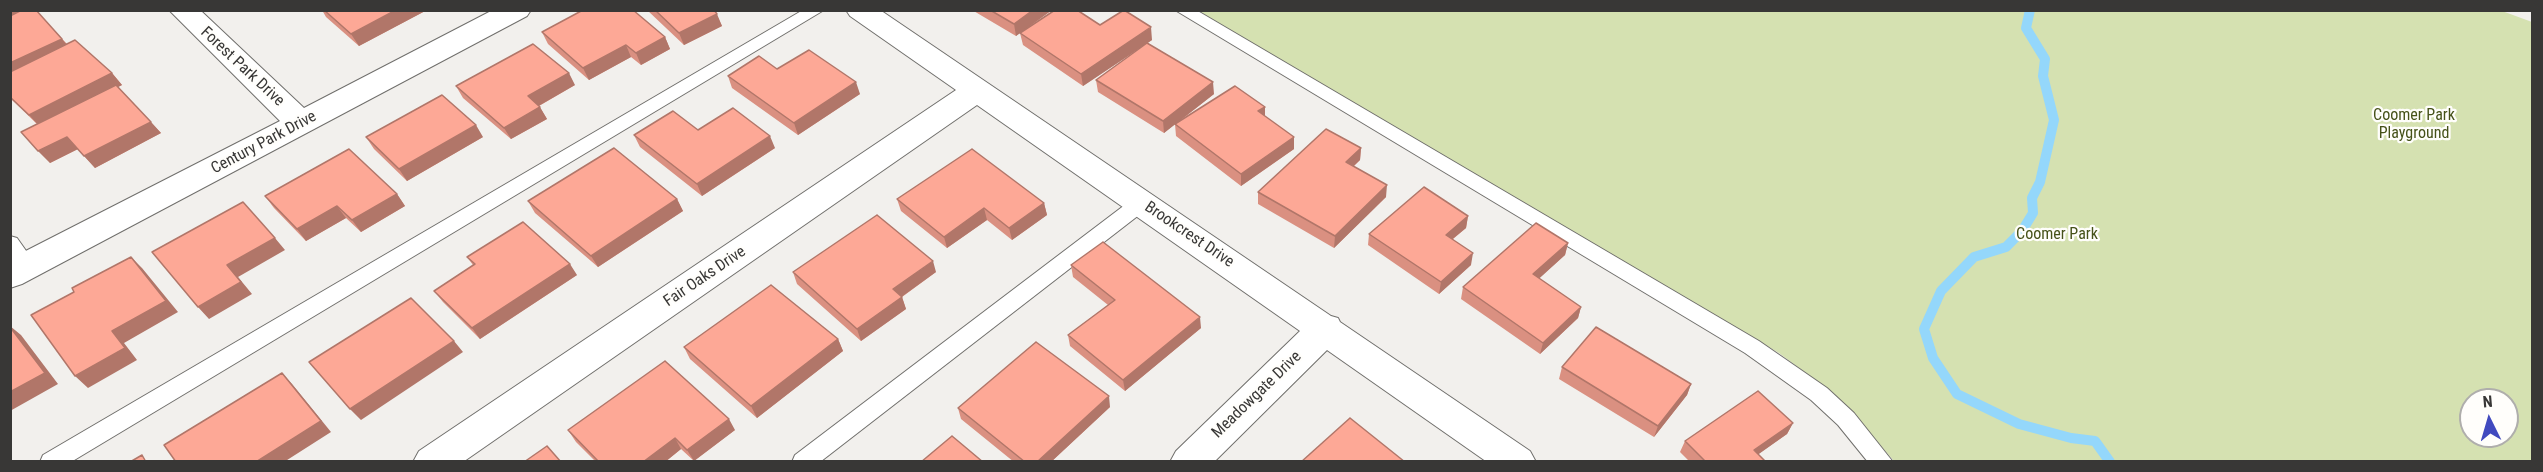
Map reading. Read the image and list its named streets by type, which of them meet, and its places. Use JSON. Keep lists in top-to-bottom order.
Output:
{
  "streets": {
    "street": [
      "Forest Park Drive",
      "Century Park Drive",
      "Brookcrest Drive",
      "Fair Oaks Drive",
      "Meadowgate Drive"
    ]
  },
  "crossings": [
    ["Forest Park Drive", "Century Park Drive"],
    ["Brookcrest Drive", "Fair Oaks Drive"],
    ["Brookcrest Drive", "Meadowgate Drive"]
  ],
  "parks": ["Coomer Park Playground", "Coomer Park"],
  "north": "top"
}
